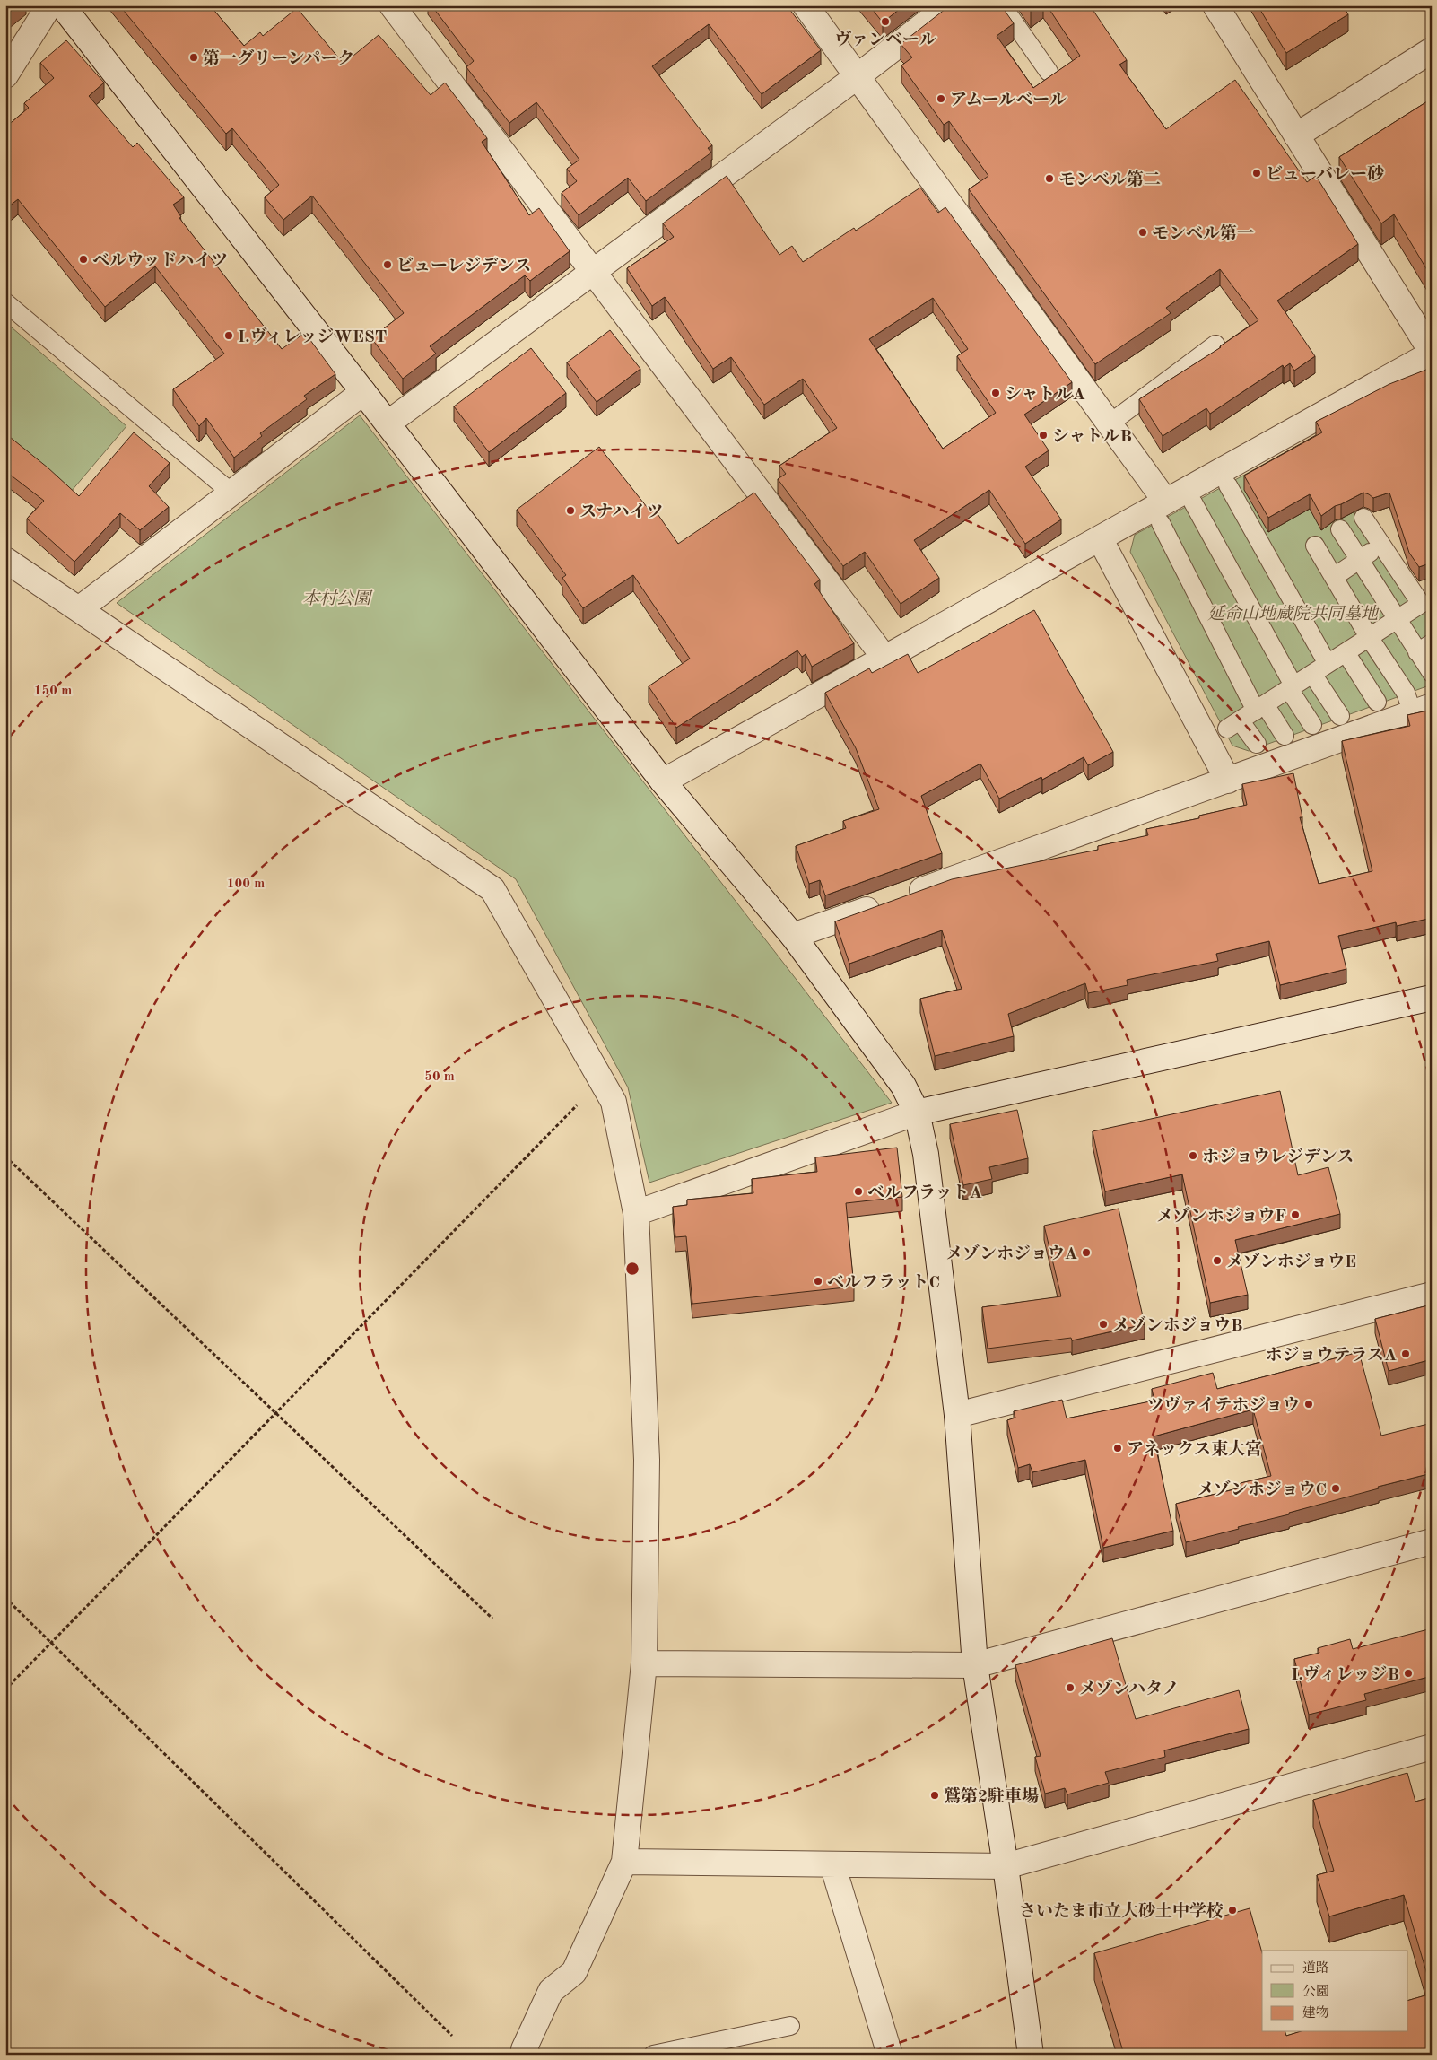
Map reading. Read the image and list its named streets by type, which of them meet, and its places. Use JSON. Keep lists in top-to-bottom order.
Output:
{
  "parks": ["本村公園", "延命山地蔵院共同墓地"],
  "places": [
    "ヴァンベール",
    "第一グリーンパーク",
    "アムールベール",
    "ビューバレー砂",
    "モンベル第二",
    "モンベル第一",
    "ベルウッドハイツ",
    "ビューレジデンス",
    "I.ヴィレッジWEST",
    "シャトルA",
    "シャトルB",
    "スナハイツ",
    "ホジョウレジデンス",
    "ベルフラットA",
    "メゾンホジョウF",
    "メゾンホジョウA",
    "メゾンホジョウE",
    "ベルフラットC",
    "メゾンホジョウB",
    "ホジョウテラスA",
    "ツヴァイテホジョウ",
    "アネックス東大宮",
    "メゾンホジョウC",
    "I.ヴィレッジB",
    "メゾンハタノ",
    "鷲第2駐車場",
    "さいたま市立大砂土中学校"
  ],
  "legend": ["道路", "公園", "建物"],
  "rings": ["150 m", "100 m", "50 m"]
}
